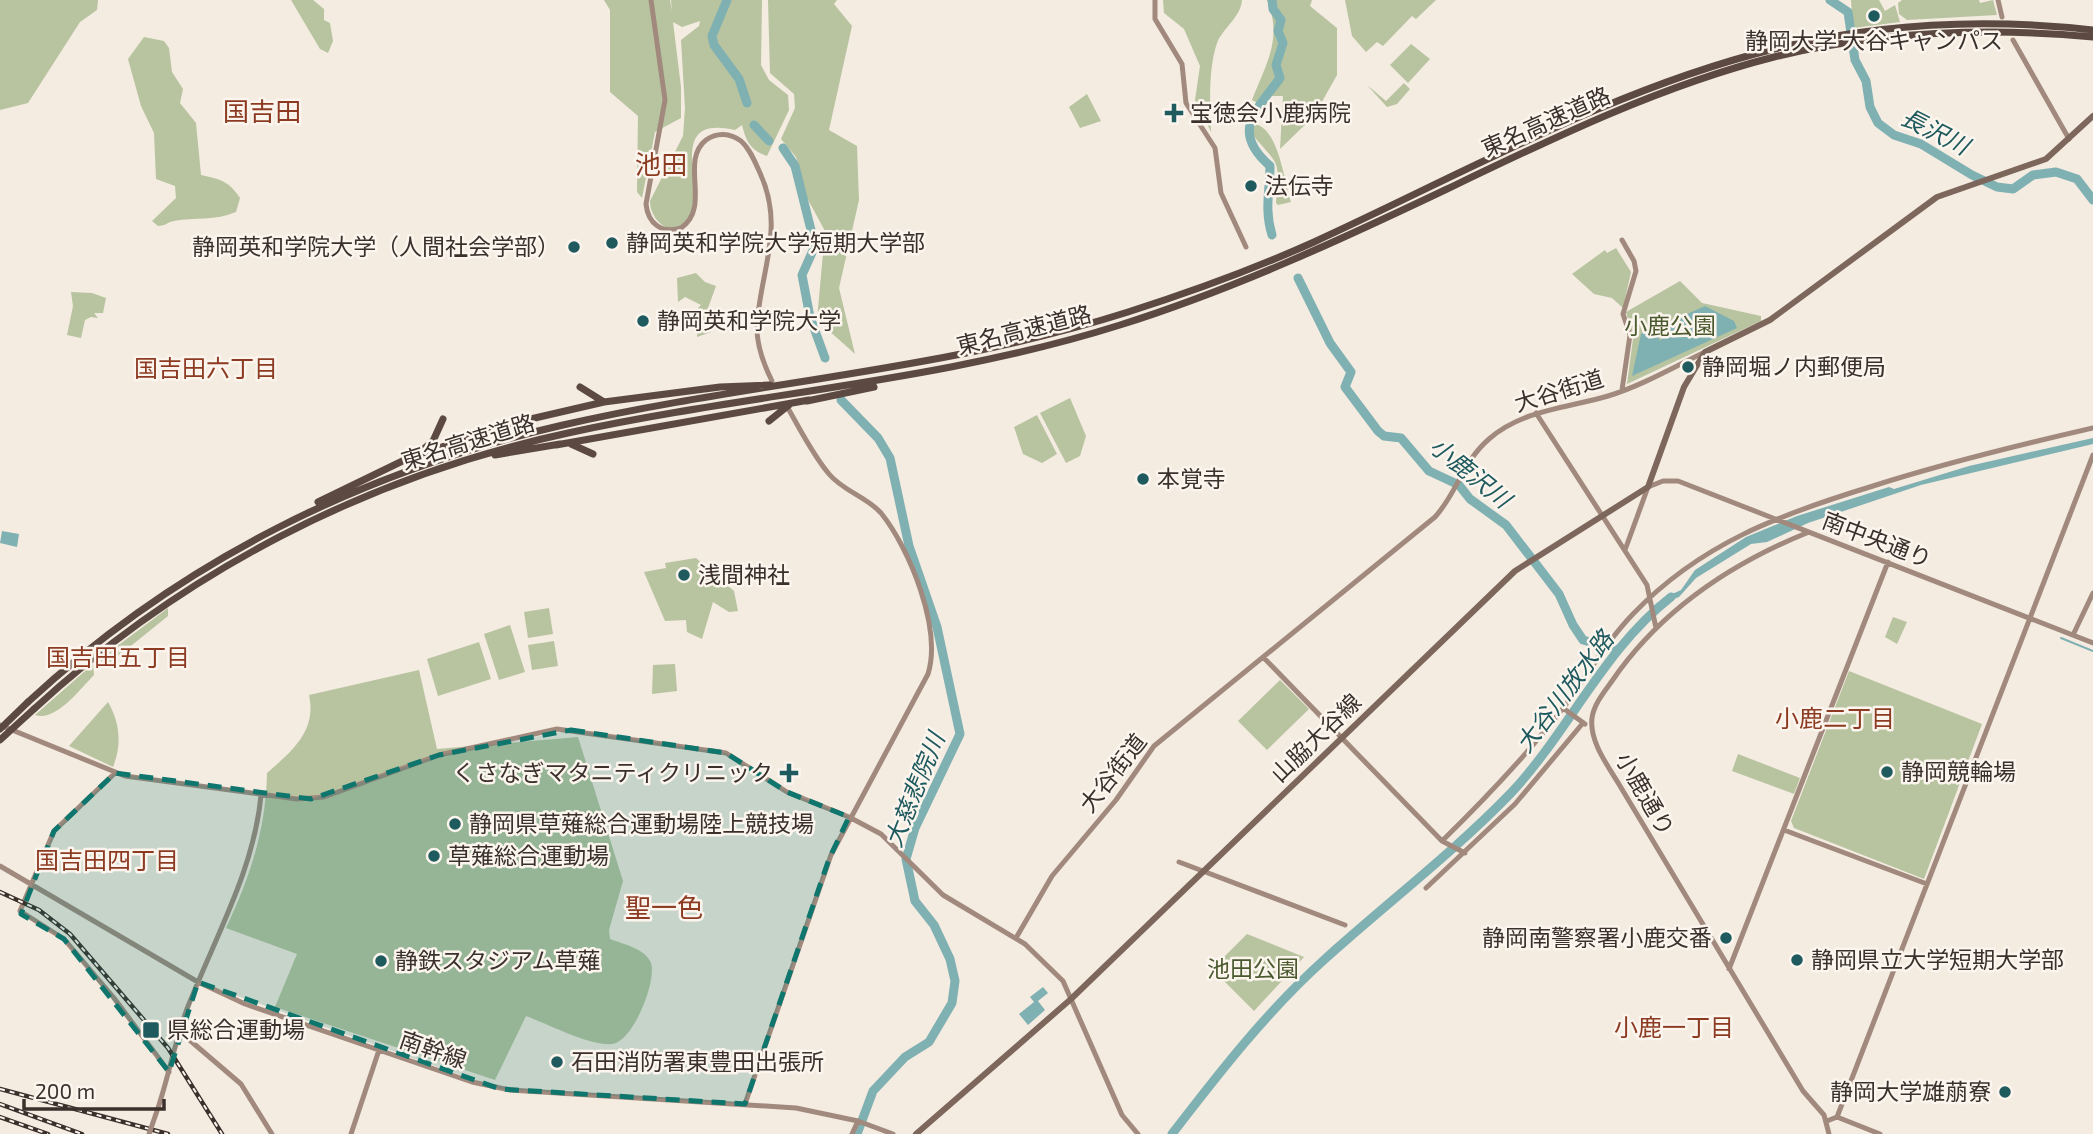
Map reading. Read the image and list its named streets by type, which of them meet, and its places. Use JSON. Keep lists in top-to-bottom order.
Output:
{
  "streets": {
    "highway": ["東名高速道路"],
    "main road": ["大谷街道", "山脇大谷線"],
    "street": ["南中央通り", "小鹿通り", "南幹線"]
  },
  "crossings": [
    ["南中央通り", "山脇大谷線"]
  ],
  "districts": [
    "国吉田",
    "池田",
    "国吉田六丁目",
    "国吉田五丁目",
    "小鹿二丁目",
    "国吉田四丁目",
    "聖一色",
    "小鹿一丁目"
  ],
  "water": [
    "長沢川",
    "小鹿沢川",
    "大谷川放水路",
    "大慈悲院川"
  ],
  "parks": ["小鹿公園", "池田公園"],
  "places": {
    "other": [
      "静岡大学 大谷キャンパス",
      "法伝寺",
      "静岡英和学院大学短期大学部",
      "静岡英和学院大学（人間社会学部）",
      "静岡英和学院大学",
      "静岡堀ノ内郵便局",
      "本覚寺",
      "浅間神社",
      "静岡競輪場",
      "静岡県草薙総合運動場陸上競技場",
      "草薙総合運動場",
      "静岡南警察署小鹿交番",
      "静岡県立大学短期大学部",
      "静鉄スタジアム草薙",
      "石田消防署東豊田出張所",
      "静岡大学雄萠寮"
    ],
    "health": ["宝徳会小鹿病院", "くさなぎマタニティクリニック"],
    "transit": ["県総合運動場"]
  },
  "scale_bar": "200 m"
}
